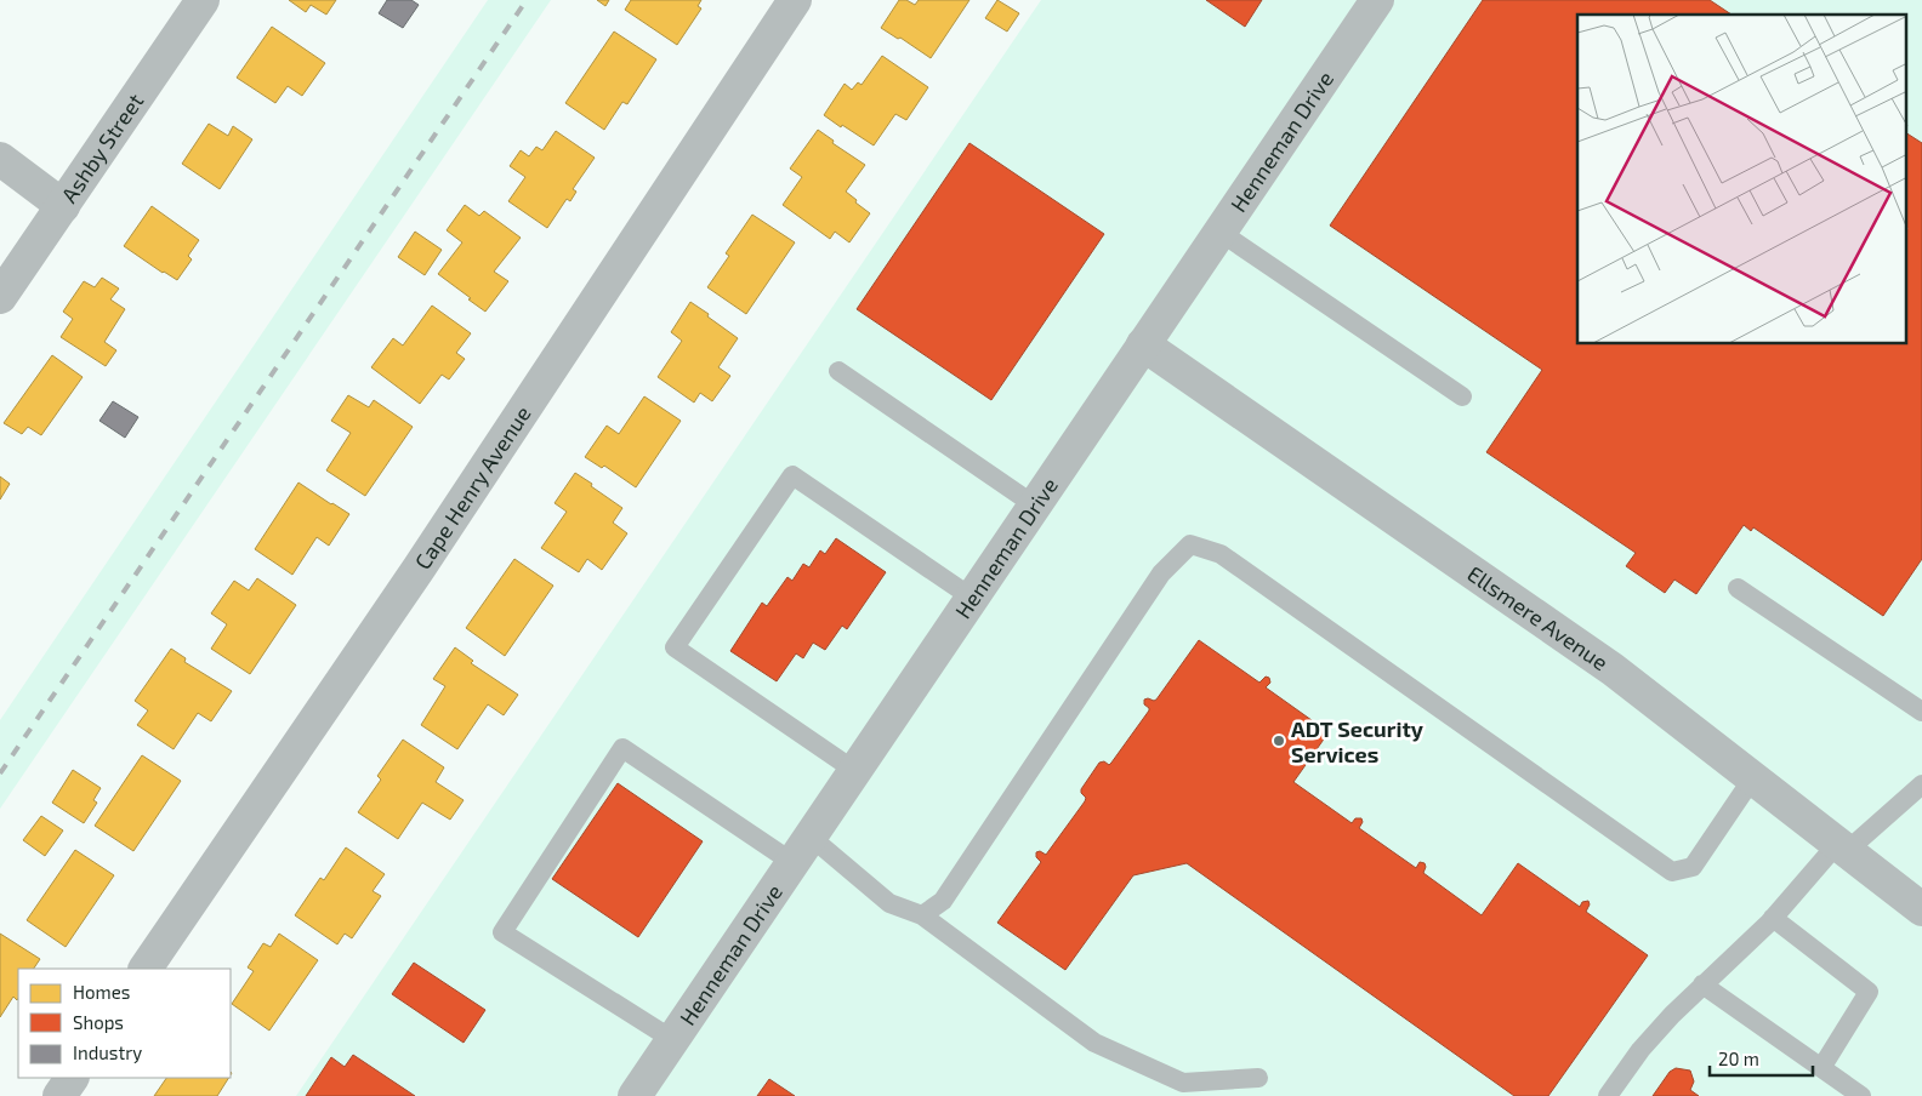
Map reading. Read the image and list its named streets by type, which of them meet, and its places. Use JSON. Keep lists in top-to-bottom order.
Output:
{
  "streets": {
    "street": [
      "Henneman Drive",
      "Ashby Street",
      "Cape Henry Avenue",
      "Ellsmere Avenue"
    ]
  },
  "crossings": [
    ["Henneman Drive", "Ellsmere Avenue"]
  ],
  "places": ["ADT Security Services"],
  "legend": ["Homes", "Shops", "Industry"],
  "scale_bar": "20 m"
}
